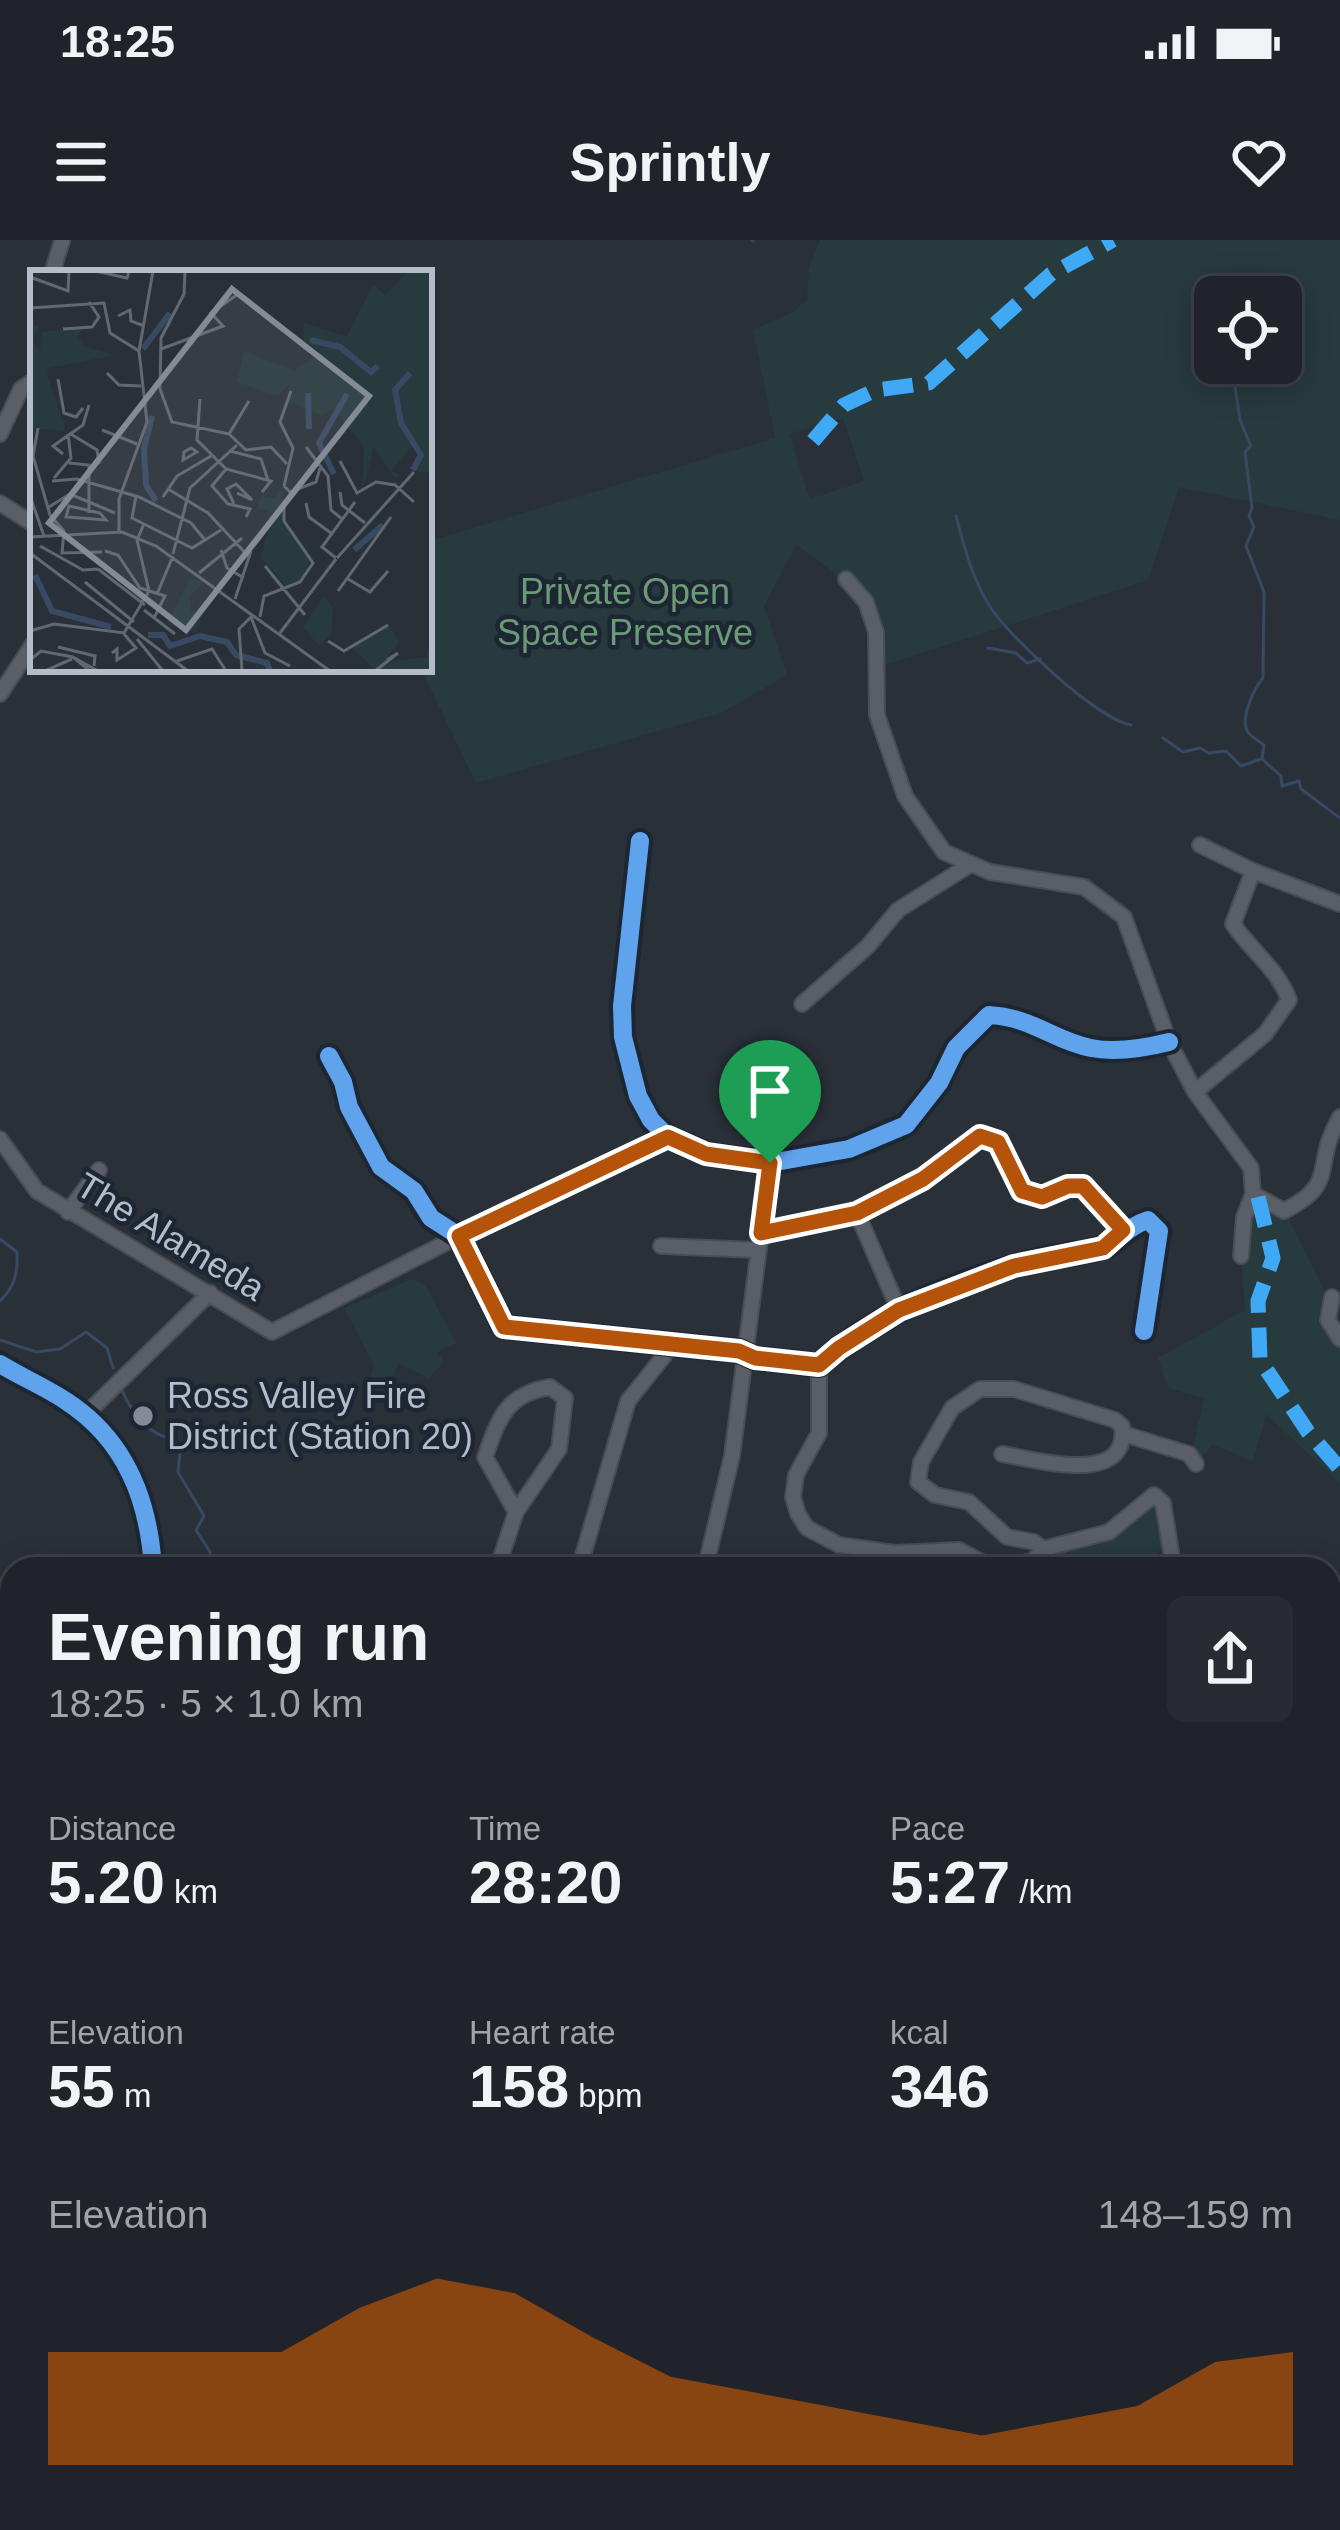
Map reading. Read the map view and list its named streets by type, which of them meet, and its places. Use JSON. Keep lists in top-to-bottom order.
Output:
{
  "streets": {
    "street": ["The Alameda"]
  },
  "parks": ["Private Open Space Preserve"],
  "places": ["Ross Valley Fire District (Station 20)"],
  "page": {
    "status": "18:25",
    "header": "Sprintly",
    "heading": ["Evening run", "18:25 · 5 × 1.0 km"],
    "stats": [
      ["Distance", "5.20 km"],
      ["Time", "28:20"],
      ["Pace", "5:27 /km"],
      ["Elevation", "55 m"],
      ["Heart rate", "158 bpm"],
      ["kcal", "346"]
    ],
    "chart": ["Elevation", "148–159 m"]
  }
}
